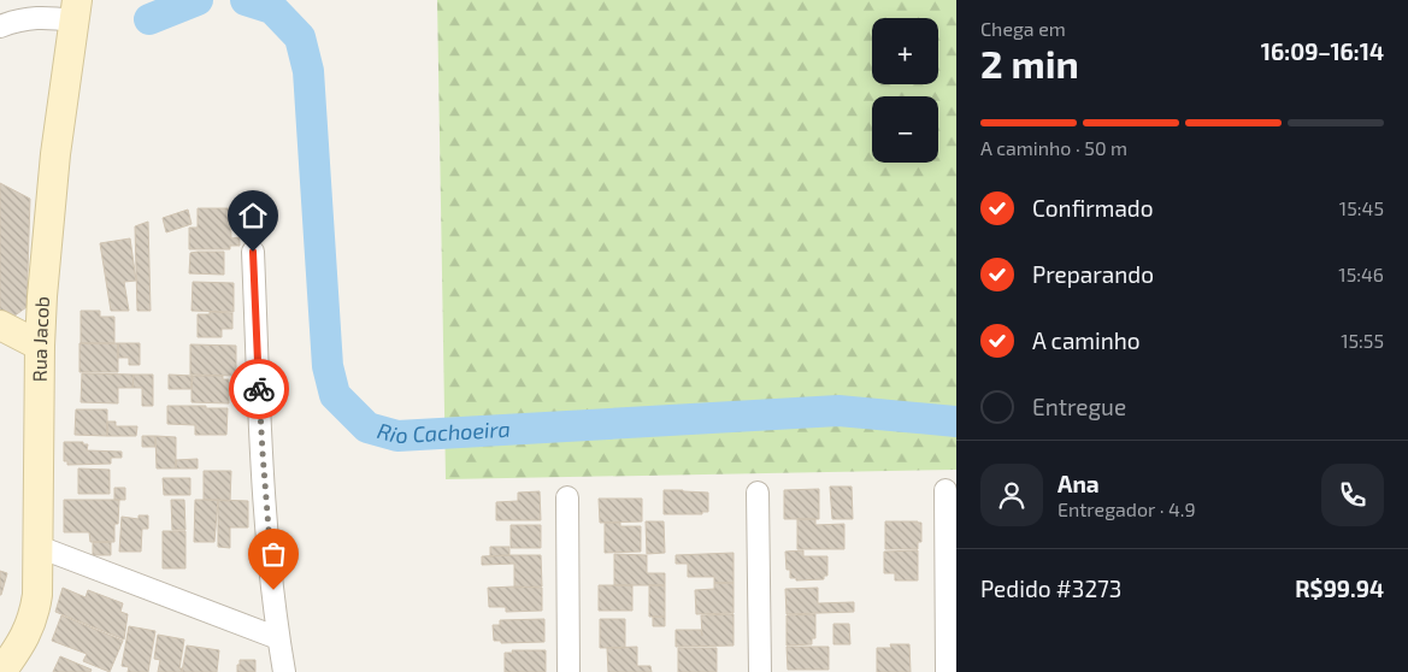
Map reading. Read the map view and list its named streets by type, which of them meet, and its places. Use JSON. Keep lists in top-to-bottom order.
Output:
{
  "streets": {
    "street": ["Rua Jacob"]
  },
  "water": ["Rio Cachoeira"],
  "page": {
    "heading": ["2 min", "Chega em", "16:09–16:14"],
    "panel": [
      "Ana",
      "Entregador · 4.9",
      "Pedido #3273",
      "R$99.94"
    ],
    "map_buttons": ["+", "−"],
    "bar": "A caminho · 50 m",
    "list": [
      ["Confirmado", "15:45"],
      ["Preparando", "15:46"],
      ["A caminho", "15:55"],
      "Entregue"
    ]
  }
}
